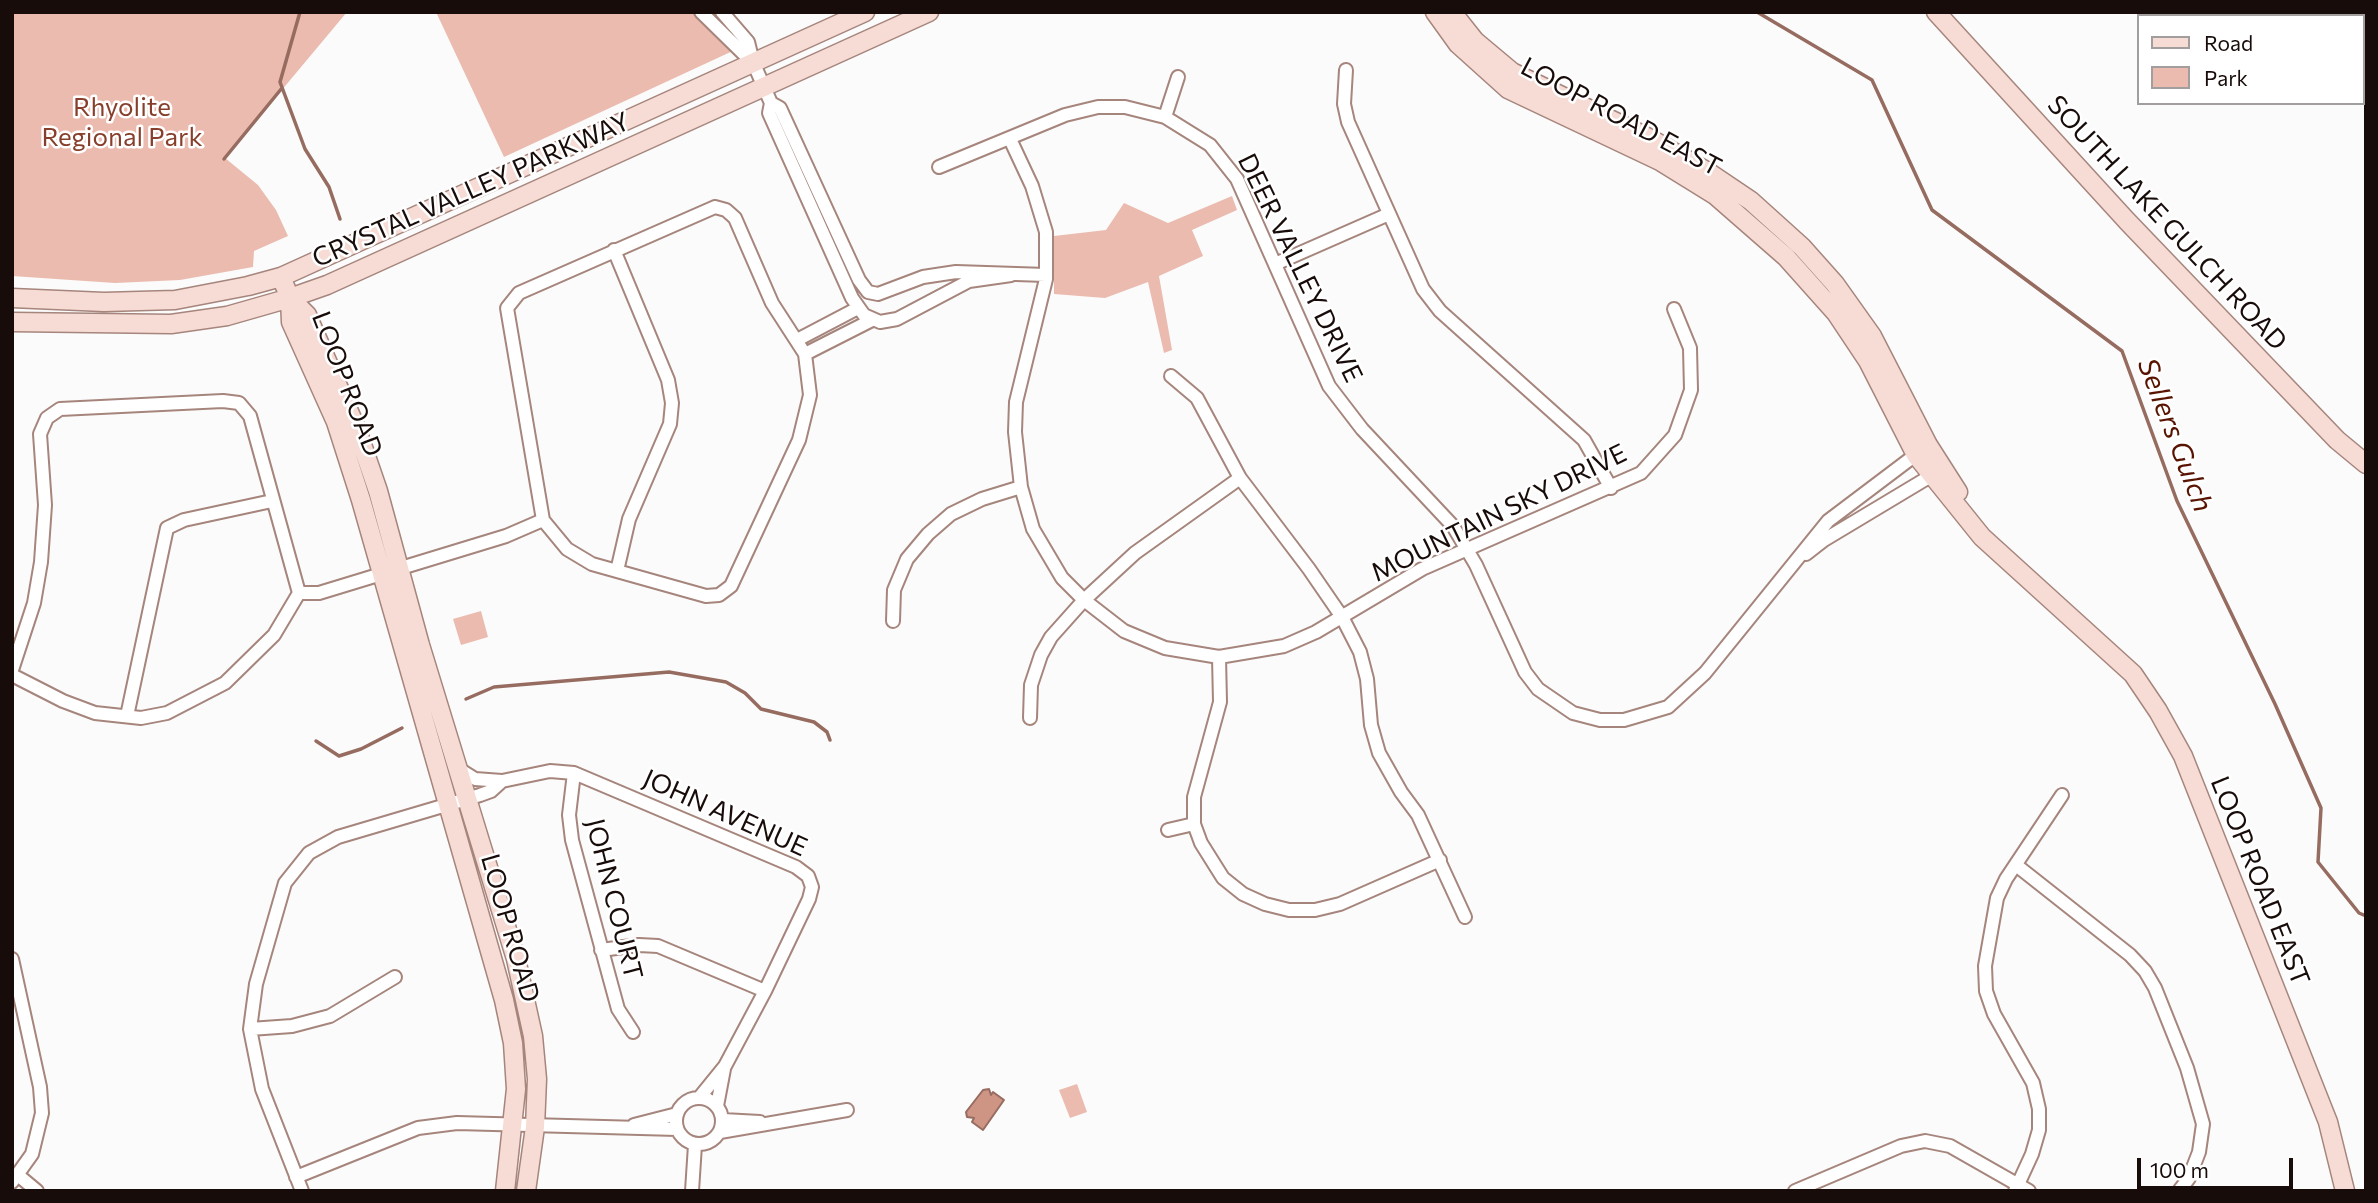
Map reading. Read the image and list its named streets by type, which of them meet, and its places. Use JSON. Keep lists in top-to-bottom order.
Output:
{
  "streets": {
    "street": [
      "LOOP ROAD EAST",
      "CRYSTAL VALLEY PARKWAY",
      "SOUTH LAKE GULCH ROAD",
      "DEER VALLEY DRIVE",
      "LOOP ROAD",
      "MOUNTAIN SKY DRIVE",
      "JOHN AVENUE",
      "JOHN COURT"
    ]
  },
  "crossings": [
    ["CRYSTAL VALLEY PARKWAY", "LOOP ROAD"],
    ["DEER VALLEY DRIVE", "MOUNTAIN SKY DRIVE"],
    ["LOOP ROAD", "JOHN AVENUE"],
    ["JOHN AVENUE", "JOHN COURT"]
  ],
  "water": ["Sellers Gulch"],
  "parks": ["Rhyolite Regional Park"],
  "legend": ["Road", "Park"],
  "scale_bar": "100 m"
}
